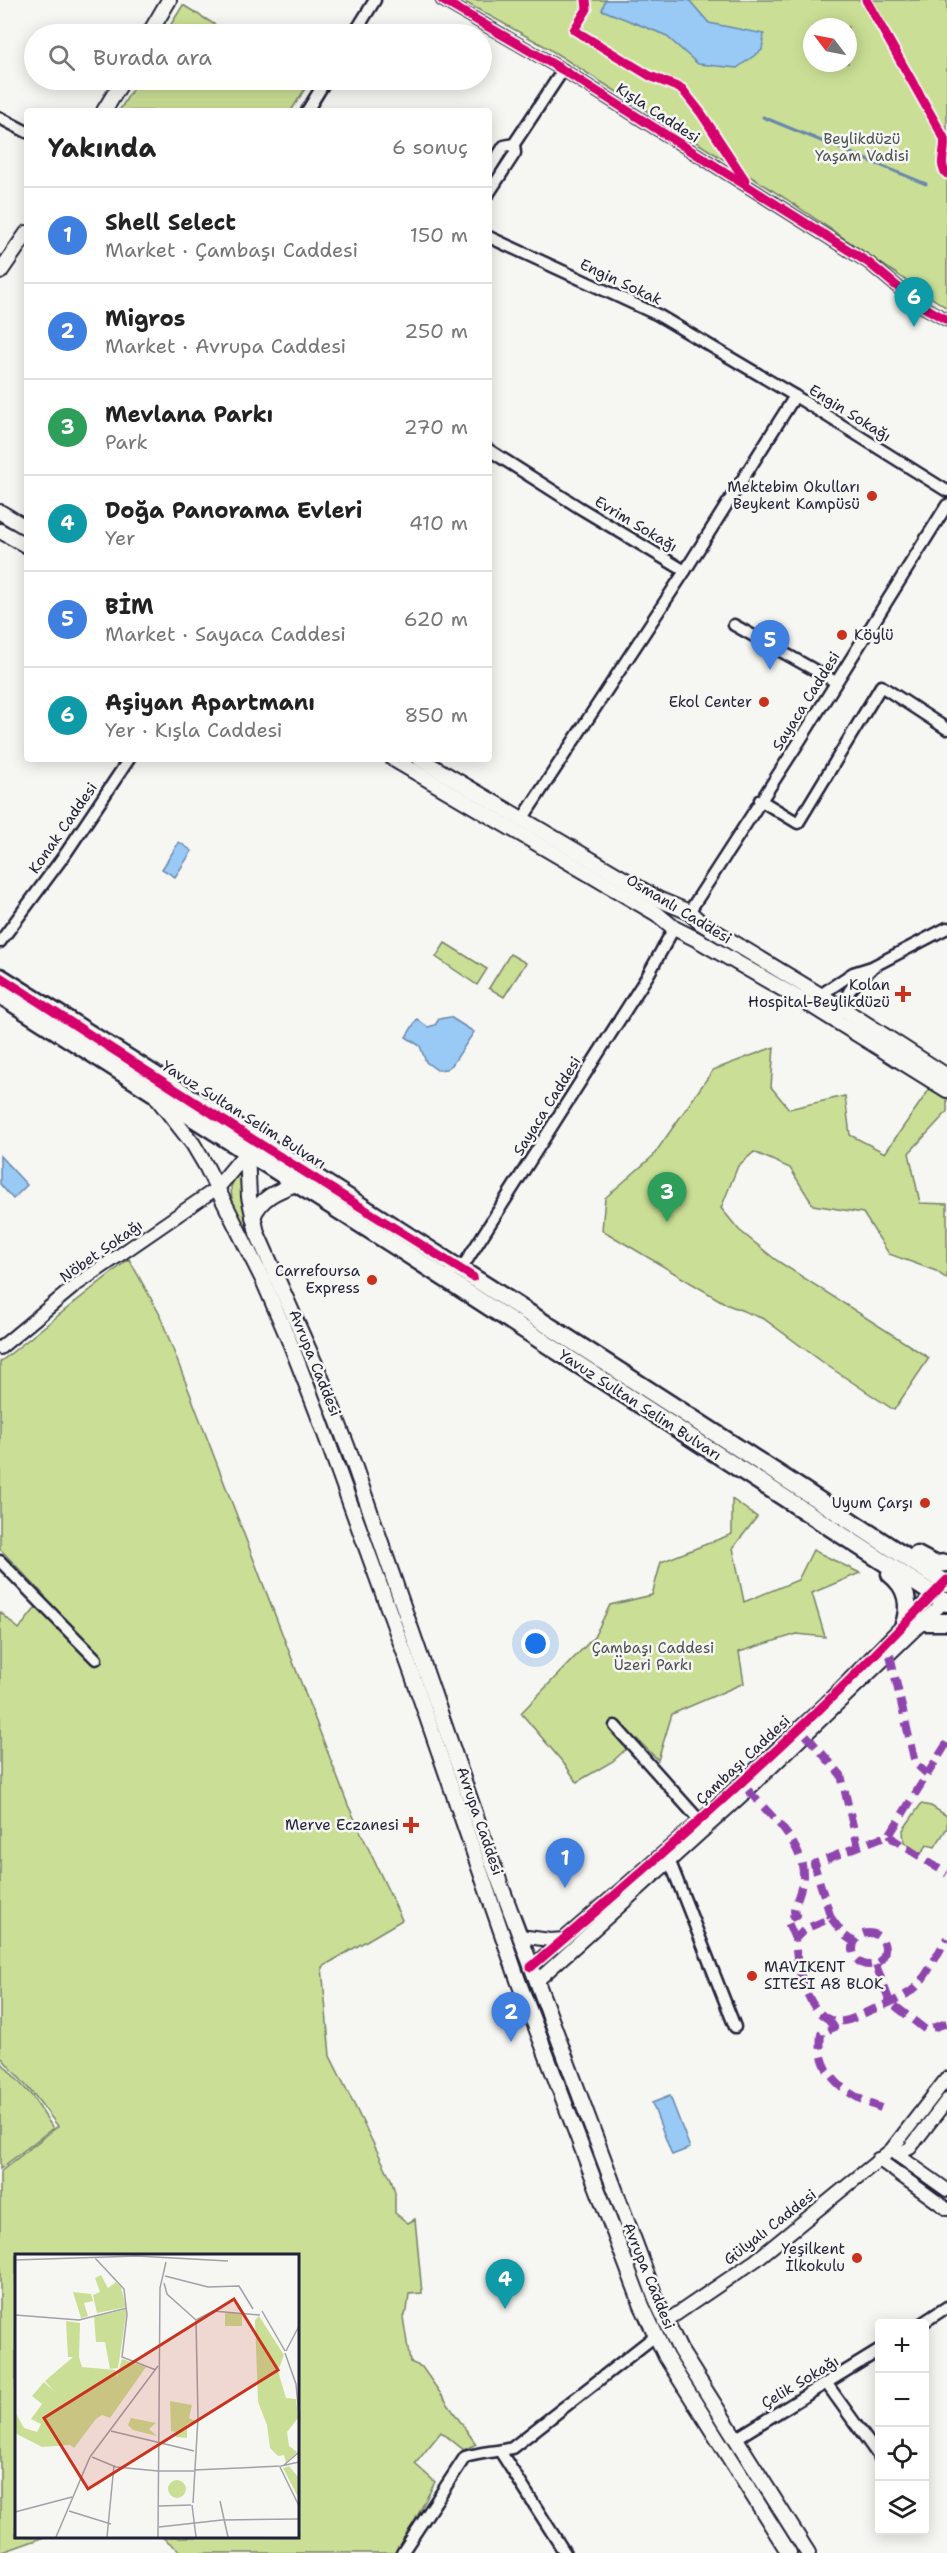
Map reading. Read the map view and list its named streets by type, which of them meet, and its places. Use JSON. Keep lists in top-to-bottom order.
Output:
{
  "streets": {
    "main road": ["Osmanlı Caddesi", "Yavuz Sultan Selim Bulvarı", "Avrupa Caddesi"],
    "street": [
      "Kışla Caddesi",
      "Engin Sokak",
      "Engin Sokağı",
      "Evrim Sokağı",
      "Sayaca Caddesi",
      "Konak Caddesi",
      "Nöbet Sokağı",
      "Çambaşı Caddesi",
      "Gülyalı Caddesi",
      "Çelik Sokağı"
    ]
  },
  "crossings": [
    ["Engin Sokak", "Engin Sokağı"],
    ["Engin Sokağı", "Evrim Sokağı"],
    ["Sayaca Caddesi", "Osmanlı Caddesi"],
    ["Sayaca Caddesi", "Yavuz Sultan Selim Bulvarı"],
    ["Yavuz Sultan Selim Bulvarı", "Avrupa Caddesi"],
    ["Yavuz Sultan Selim Bulvarı", "Çambaşı Caddesi"],
    ["Nöbet Sokağı", "Avrupa Caddesi"],
    ["Avrupa Caddesi", "Çambaşı Caddesi"],
    ["Avrupa Caddesi", "Gülyalı Caddesi"],
    ["Avrupa Caddesi", "Çelik Sokağı"]
  ],
  "parks": ["Beylikdüzü Yaşam Vadisi", "Çambaşı Caddesi Üzeri Parkı"],
  "places": {
    "other": [
      "Mektebim Okulları Beykent Kampüsü",
      "Köylü",
      "Ekol Center",
      "Carrefoursa Express",
      "Uyum Çarşı",
      "MAVIKENT SITESI A8 BLOK",
      "Yeşilkent İlkokulu"
    ],
    "health": ["Kolan Hospital-Beylikdüzü", "Merve Eczanesi"]
  },
  "north": "top left",
  "page": {
    "search": "Burada ara",
    "heading": ["Yakında", "6 sonuç"],
    "list": [
      {
        "mark": "1",
        "name": "Shell Select",
        "note": "Market · Çambaşı Caddesi",
        "value": "150 m"
      },
      {
        "mark": "2",
        "name": "Migros",
        "note": "Market · Avrupa Caddesi",
        "value": "250 m"
      },
      {
        "mark": "3",
        "name": "Mevlana Parkı",
        "note": "Park",
        "value": "270 m"
      },
      {
        "mark": "4",
        "name": "Doğa Panorama Evleri",
        "note": "Yer",
        "value": "410 m"
      },
      {
        "mark": "5",
        "name": "BİM",
        "note": "Market · Sayaca Caddesi",
        "value": "620 m"
      },
      {
        "mark": "6",
        "name": "Aşiyan Apartmanı",
        "note": "Yer · Kışla Caddesi",
        "value": "850 m"
      }
    ],
    "pins": [
      "6",
      "5",
      "3",
      "1",
      "2",
      "4"
    ],
    "map_buttons": ["+", "−"]
  }
}
